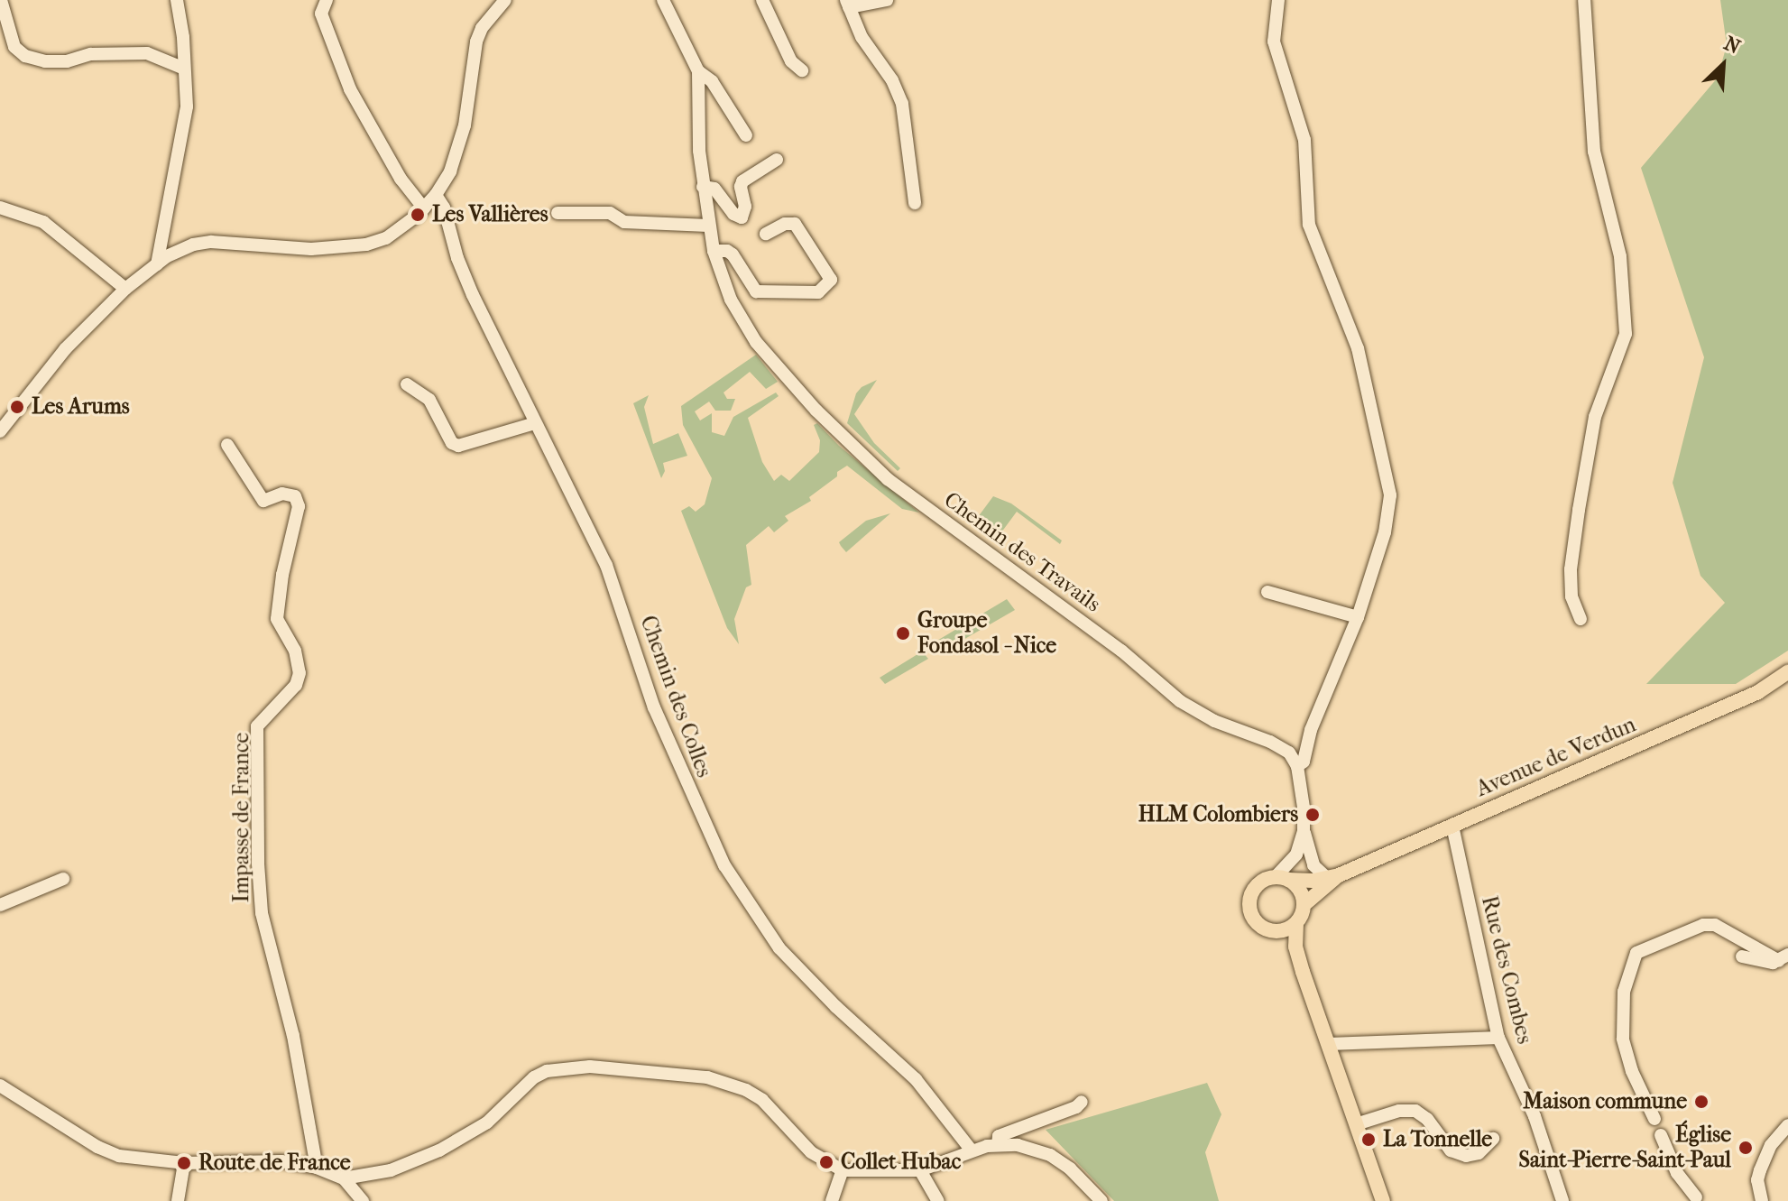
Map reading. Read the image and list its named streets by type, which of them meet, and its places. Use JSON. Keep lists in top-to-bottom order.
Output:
{
  "streets": {
    "main road": ["Avenue de Verdun"],
    "street": [
      "Chemin des Travails",
      "Chemin des Colles",
      "Impasse de France",
      "Rue des Combes"
    ]
  },
  "crossings": [
    ["Avenue de Verdun", "Rue des Combes"]
  ],
  "places": [
    "Les Vallières",
    "Les Arums",
    "Groupe Fondasol - Nice",
    "HLM Colombiers",
    "Maison commune",
    "La Tonnelle",
    "Église Saint-Pierre-Saint-Paul",
    "Collet Hubac",
    "Route de France"
  ],
  "north": "top right"
}
